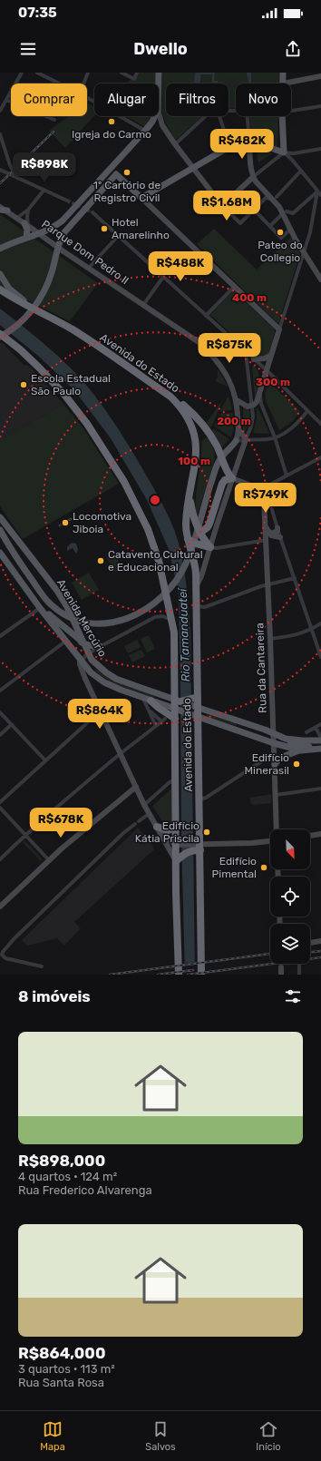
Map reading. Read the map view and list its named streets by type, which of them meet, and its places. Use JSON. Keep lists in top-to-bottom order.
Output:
{
  "streets": {
    "highway": ["Avenida do Estado"],
    "main road": ["Avenida Mercúrio"],
    "street": ["Parque Dom Pedro II", "Rua da Cantareira"]
  },
  "crossings": [
    ["Avenida do Estado", "Avenida Mercúrio"],
    ["Avenida Mercúrio", "Rua da Cantareira"]
  ],
  "water": ["Rio Tamanduateí"],
  "places": [
    "Igreja do Carmo",
    "1º Cartório de Registro Civil",
    "Hotel Amarelinho",
    "Pateo do Collegio",
    "Escola Estadual São Paulo",
    "Locomotiva Jiboia",
    "Catavento Cultural e Educacional",
    "Edifício Minerasil",
    "Edifício Kátia Priscila",
    "Edifício Pimental"
  ],
  "north": "bottom right",
  "page": {
    "status": "07:35",
    "header": "Dwello",
    "chip": [
      "Comprar",
      "Alugar",
      "Filtros",
      "Novo"
    ],
    "price": [
      "R$482K",
      "R$898K",
      "R$1.68M",
      "R$488K",
      "R$875K",
      "R$749K",
      "R$864K",
      "R$678K"
    ],
    "heading": "8 imóveis",
    "list": [
      {
        "name": "R$898,000",
        "note": "4 quartos · 124 m² · Rua Frederico Alvarenga"
      },
      {
        "name": "R$864,000",
        "note": "3 quartos · 113 m² · Rua Santa Rosa"
      }
    ],
    "tabs": ["Mapa", "Salvos", "Início"]
  },
  "rings": [
    "400 m",
    "300 m",
    "200 m",
    "100 m"
  ]
}
